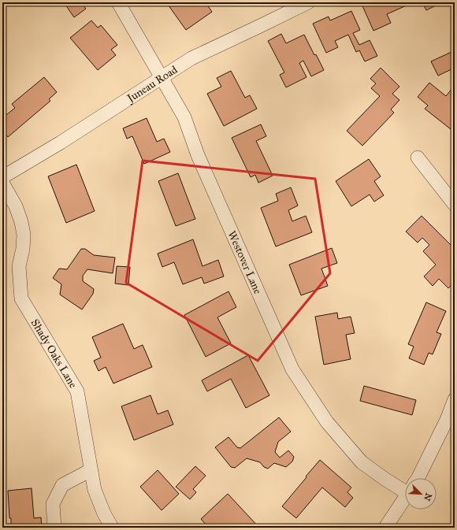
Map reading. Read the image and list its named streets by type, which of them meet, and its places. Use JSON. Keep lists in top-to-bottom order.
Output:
{
  "streets": {
    "street": ["Juneau Road", "Westover Lane", "Shady Oaks Lane"]
  },
  "crossings": [
    ["Juneau Road", "Westover Lane"]
  ],
  "north": "bottom right"
}
